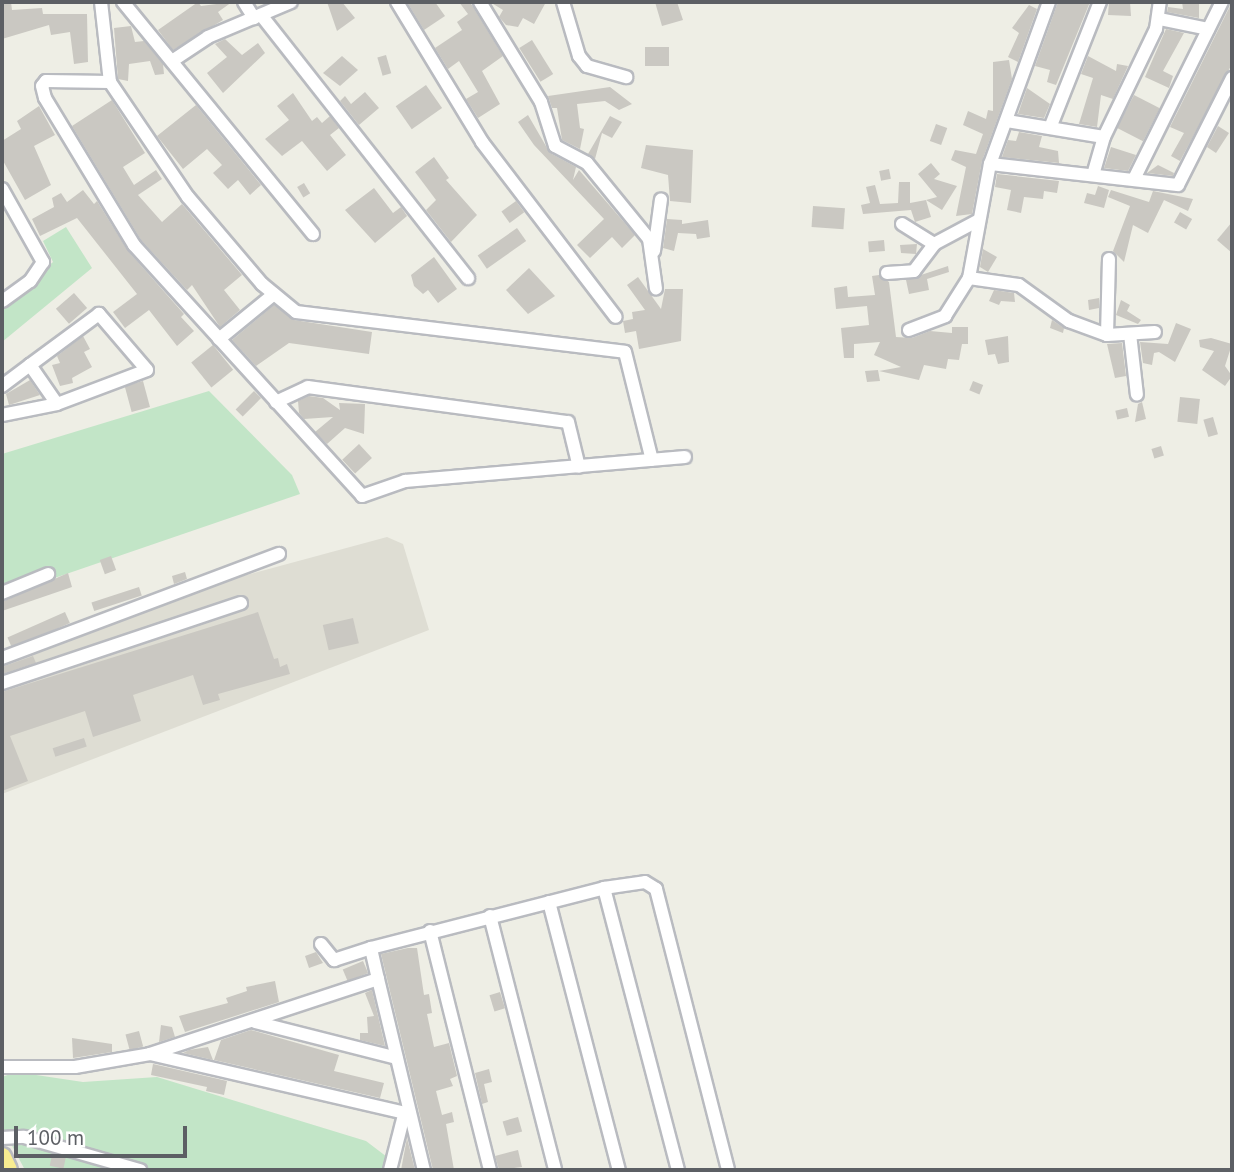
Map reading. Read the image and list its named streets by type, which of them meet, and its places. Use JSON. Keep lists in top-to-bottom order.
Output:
{
  "scale_bar": "100 m"
}
